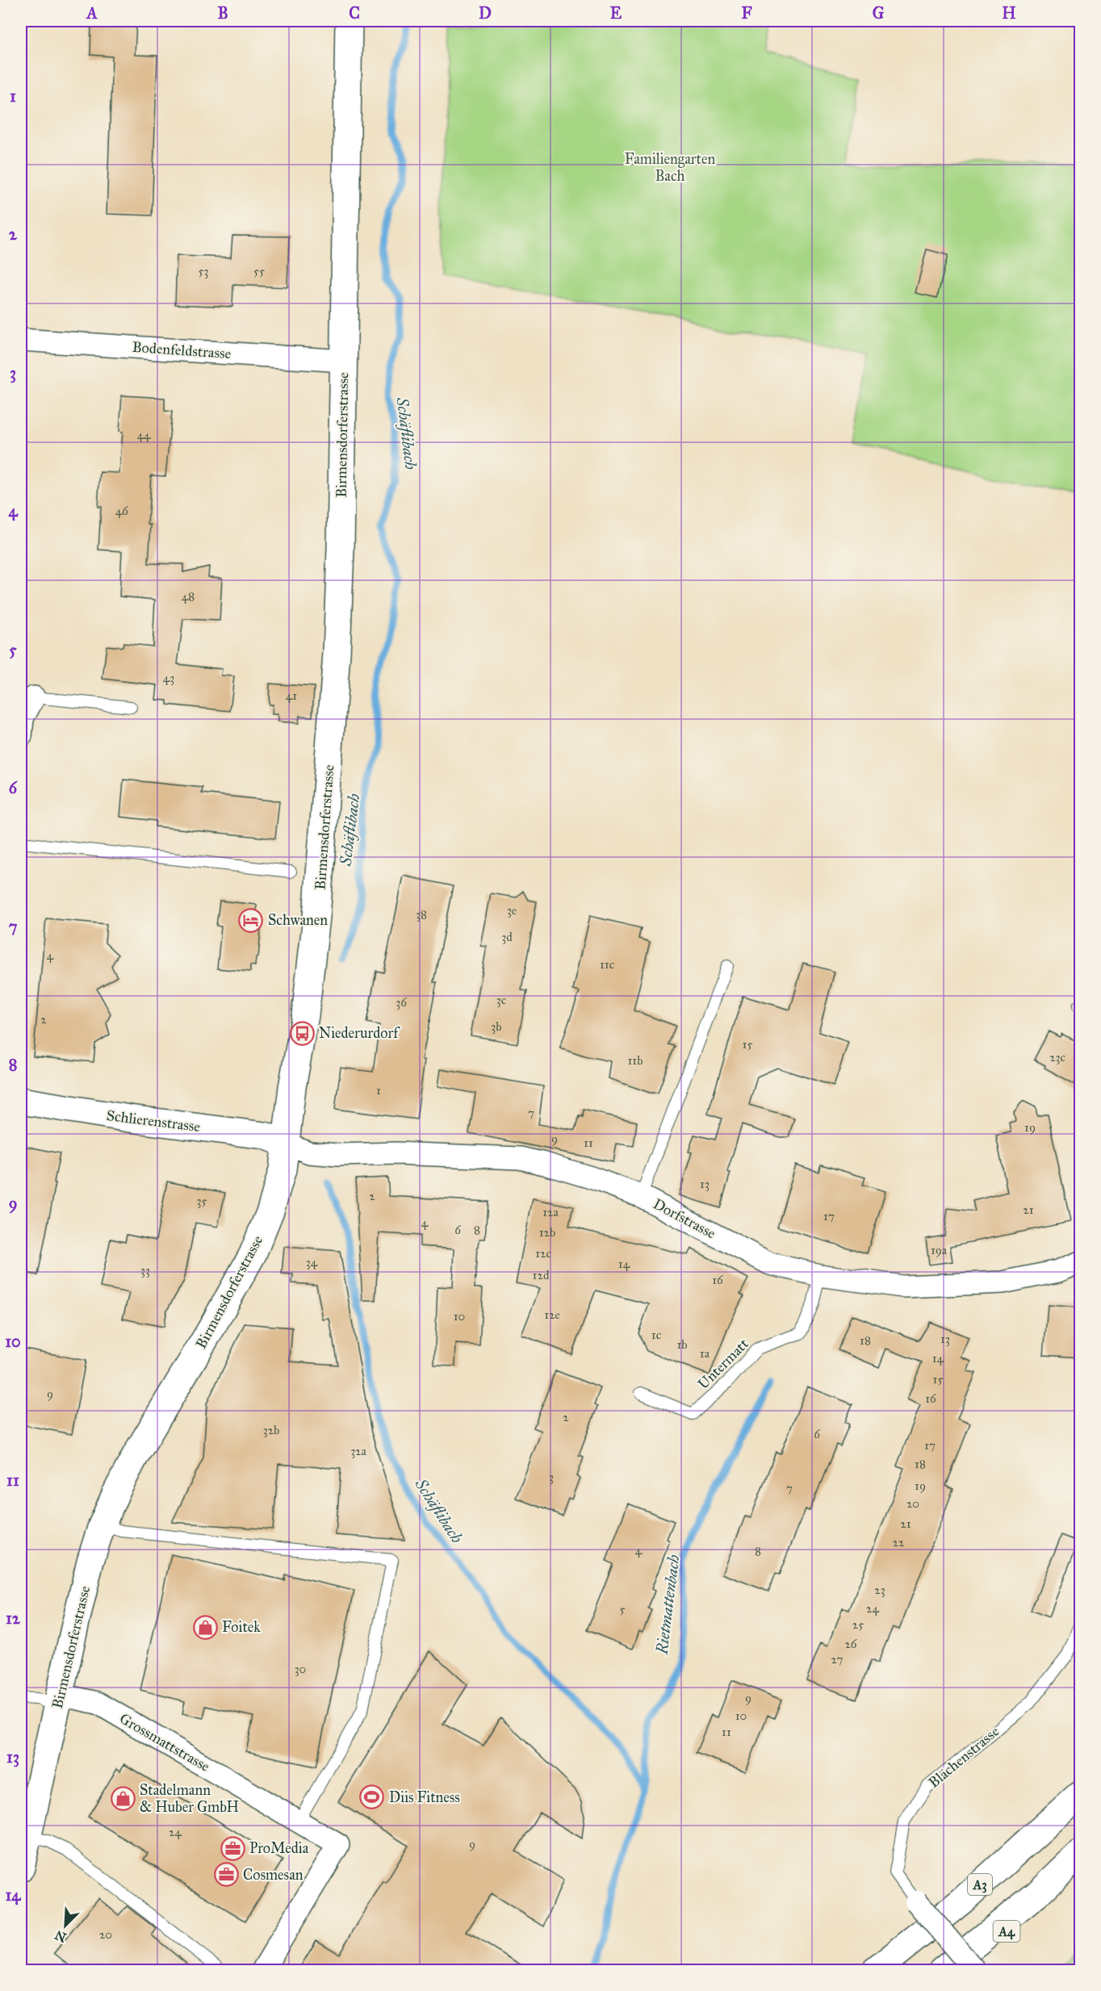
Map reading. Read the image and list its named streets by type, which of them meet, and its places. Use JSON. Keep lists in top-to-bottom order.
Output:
{
  "streets": {
    "main road": [
      "Birmensdorferstrasse",
      "Schlierenstrasse",
      "A3",
      "A4"
    ],
    "street": [
      "Bodenfeldstrasse",
      "Dorfstrasse",
      "Grossmattstrasse",
      "Blächenstrasse"
    ],
    "lane": ["Untermatt"]
  },
  "crossings": [
    ["Bodenfeldstrasse", "Birmensdorferstrasse"],
    ["Birmensdorferstrasse", "Schlierenstrasse"],
    ["Birmensdorferstrasse", "Dorfstrasse"],
    ["Birmensdorferstrasse", "Grossmattstrasse"],
    ["Schlierenstrasse", "Dorfstrasse"],
    ["Dorfstrasse", "Untermatt"],
    ["Blächenstrasse", "A4"]
  ],
  "water": ["Schäflibach", "Rietmattenbach"],
  "parks": ["Familiengarten Bach"],
  "places": {
    "hotel": ["Schwanen"],
    "bus stop": ["Niederurdorf"],
    "shop": ["Foitek", "Stadelmann & Huber GmbH"],
    "sports": ["Diis Fitness"],
    "office": ["ProMedia", "Cosmesan"]
  },
  "house_numbers": [
    "53",
    "55",
    "44",
    "46",
    "48",
    "43",
    "41",
    "3e",
    "38",
    "3d",
    "4",
    "11c",
    "3c",
    "36",
    "2",
    "3b",
    "15",
    "23c",
    "11b",
    "1",
    "7",
    "19",
    "9",
    "11",
    "13",
    "2",
    "35",
    "21",
    "12a",
    "17",
    "4",
    "6",
    "8",
    "12b",
    "19a",
    "12c",
    "34",
    "14",
    "33",
    "12d",
    "16",
    "12e",
    "10",
    "1c",
    "13",
    "18",
    "1b",
    "1a",
    "14",
    "15",
    "9",
    "16",
    "2",
    "32b",
    "6",
    "17",
    "32a",
    "18",
    "3",
    "19",
    "7",
    "20",
    "21",
    "22",
    "4",
    "8",
    "23",
    "24",
    "5",
    "25",
    "26",
    "27",
    "30",
    "9",
    "10",
    "11",
    "24",
    "9",
    "20"
  ],
  "north": "bottom left",
  "grid": {
    "columns": [
      "A",
      "B",
      "C",
      "D",
      "E",
      "F",
      "G",
      "H"
    ],
    "rows": [
      "1",
      "2",
      "3",
      "4",
      "5",
      "6",
      "7",
      "8",
      "9",
      "10",
      "11",
      "12",
      "13",
      "14"
    ]
  }
}
